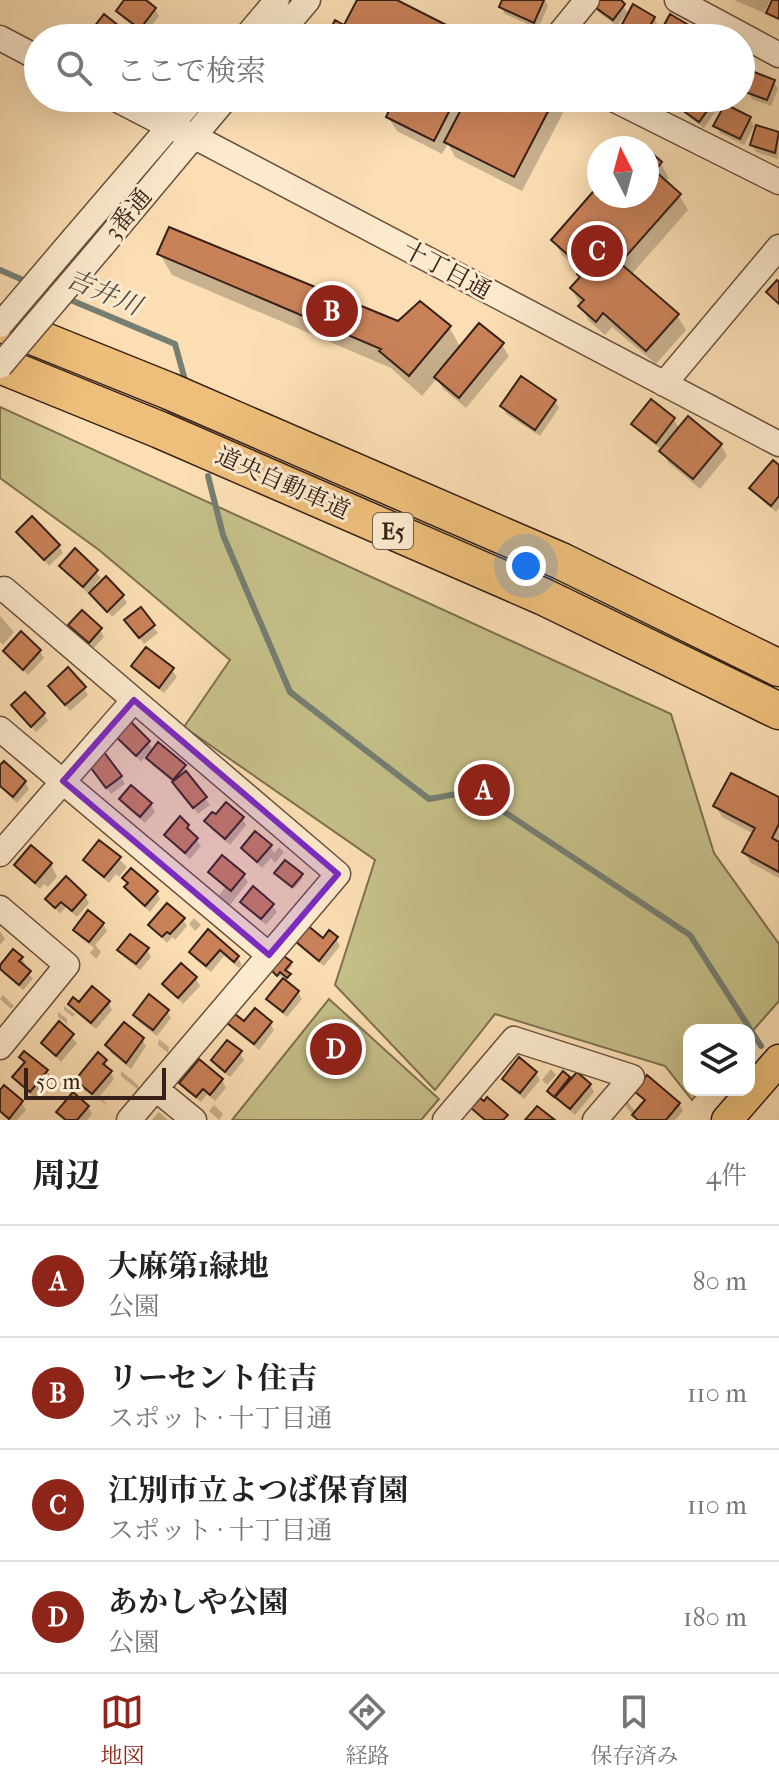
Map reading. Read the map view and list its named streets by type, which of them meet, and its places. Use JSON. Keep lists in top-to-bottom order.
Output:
{
  "streets": {
    "highway": ["道央自動車道", "E5"],
    "street": ["3番通", "十丁目通"]
  },
  "crossings": [
    ["3番通", "十丁目通"],
    ["3番通", "道央自動車道"]
  ],
  "water": ["吉井川"],
  "scale_bar": "50 m",
  "north": "top",
  "page": {
    "search": "ここで検索",
    "pins": [
      "C",
      "B",
      "A",
      "D"
    ],
    "scale": "50 m",
    "heading": ["周辺", "4件"],
    "list": [
      {
        "mark": "A",
        "name": "大麻第1緑地",
        "note": "公園",
        "value": "80 m"
      },
      {
        "mark": "B",
        "name": "リーセント住吉",
        "note": "スポット · 十丁目通",
        "value": "110 m"
      },
      {
        "mark": "C",
        "name": "江別市立よつば保育園",
        "note": "スポット · 十丁目通",
        "value": "110 m"
      },
      {
        "mark": "D",
        "name": "あかしや公園",
        "note": "公園",
        "value": "180 m"
      }
    ],
    "nav": ["地図", "経路", "保存済み"]
  }
}
